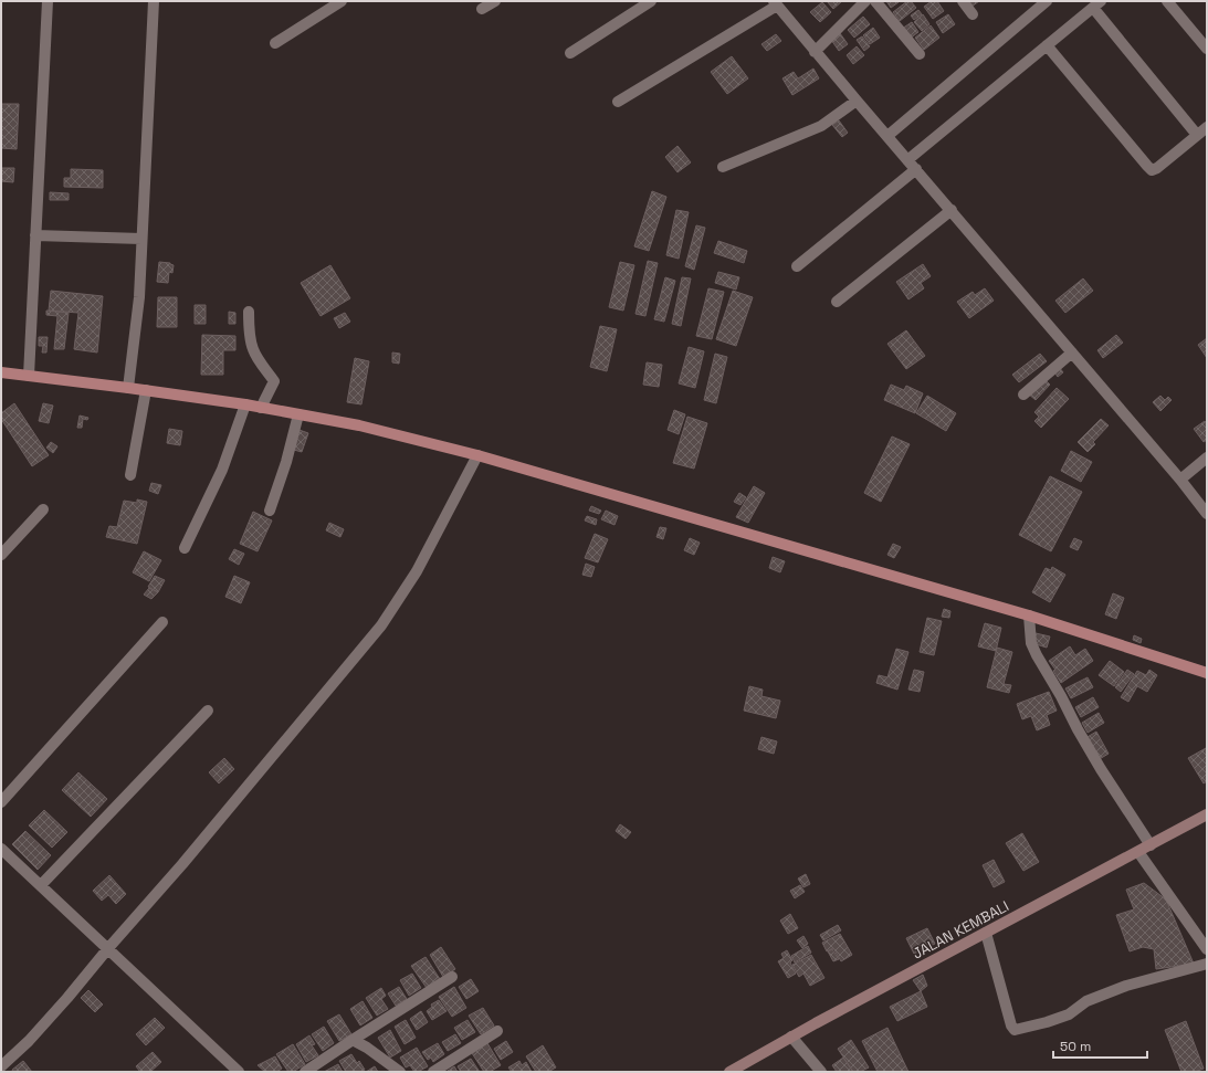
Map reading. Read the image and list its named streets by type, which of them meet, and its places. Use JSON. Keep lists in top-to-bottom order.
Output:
{
  "streets": {
    "street": ["JALAN KEMBALI"]
  },
  "scale_bar": "50 m"
}
